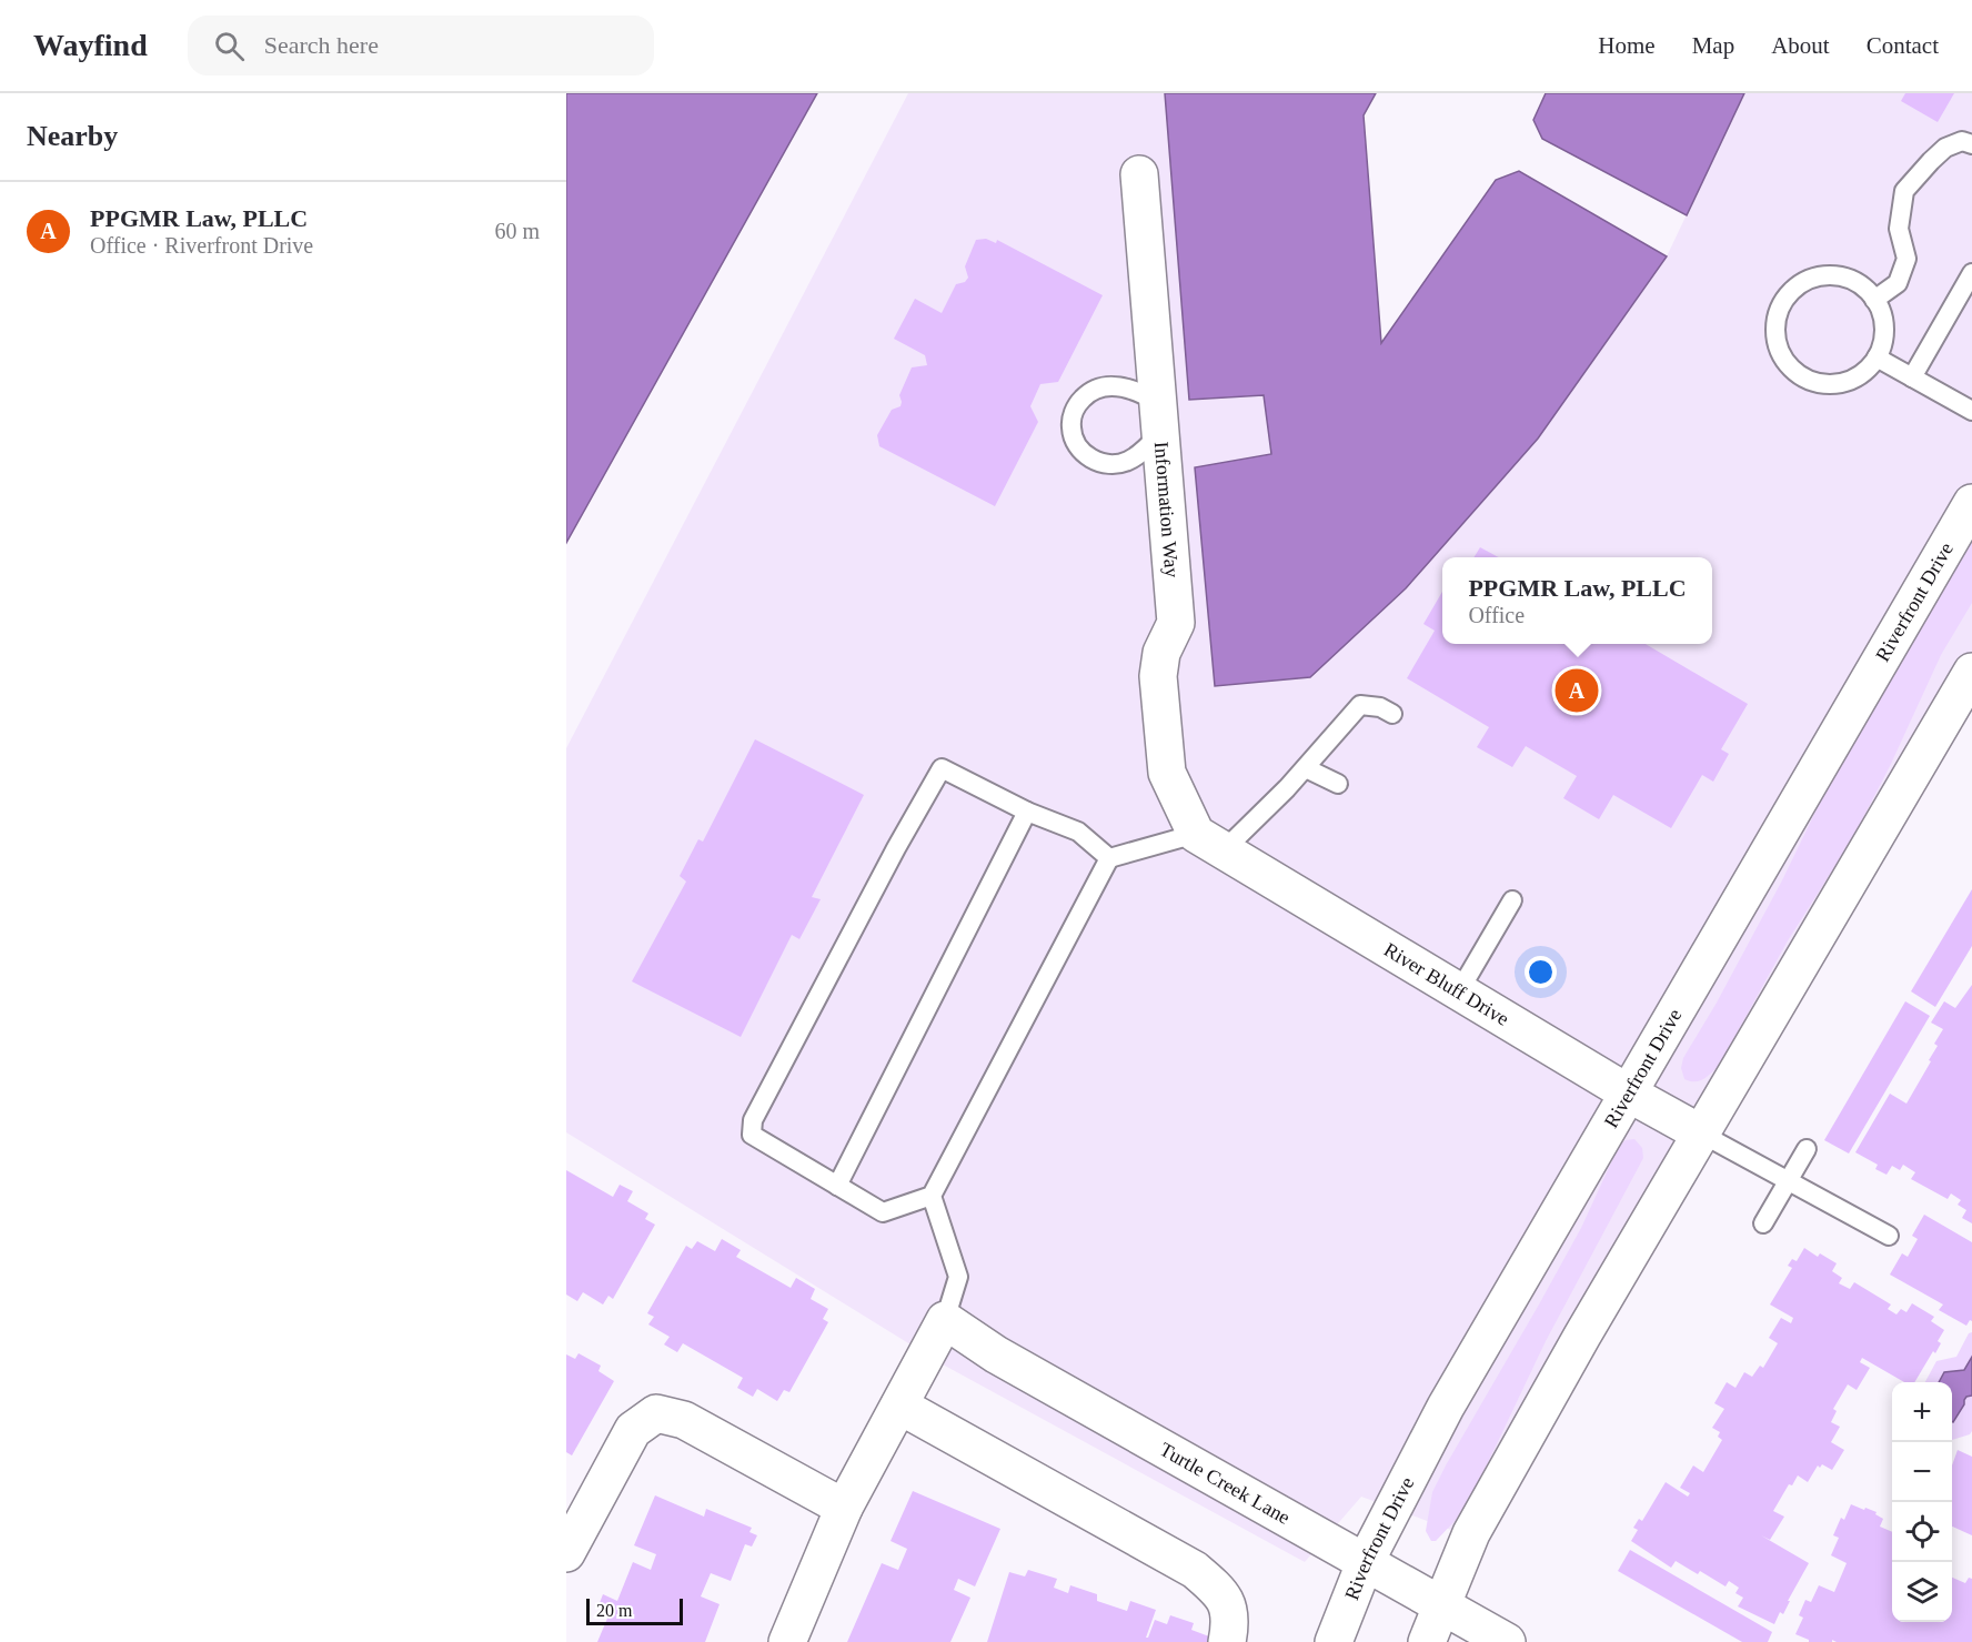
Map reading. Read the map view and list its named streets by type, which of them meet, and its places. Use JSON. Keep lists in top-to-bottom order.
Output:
{
  "streets": {
    "street": [
      "Information Way",
      "Riverfront Drive",
      "River Bluff Drive",
      "Turtle Creek Lane"
    ]
  },
  "crossings": [
    ["Information Way", "River Bluff Drive"],
    ["Riverfront Drive", "River Bluff Drive"],
    ["Riverfront Drive", "Turtle Creek Lane"]
  ],
  "scale_bar": "20 m",
  "page": {
    "header": "Wayfind",
    "search": "Search here",
    "nav": [
      "Home",
      "Map",
      "About",
      "Contact"
    ],
    "heading": "Nearby",
    "list": [
      {
        "mark": "A",
        "name": "PPGMR Law, PLLC",
        "note": "Office · Riverfront Drive",
        "value": "60 m"
      }
    ],
    "popup": ["PPGMR Law, PLLC", "Office"],
    "pins": "A",
    "map_buttons": ["+", "−"],
    "scale": "20 m"
  }
}
